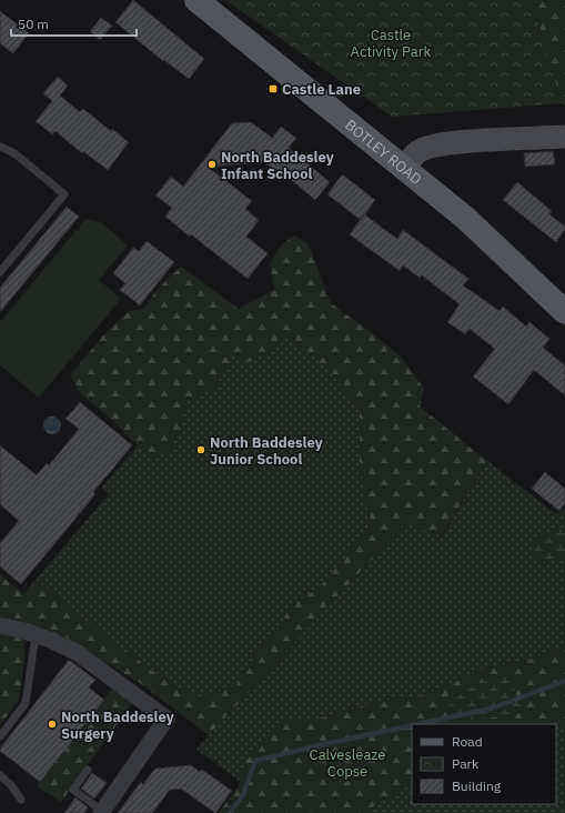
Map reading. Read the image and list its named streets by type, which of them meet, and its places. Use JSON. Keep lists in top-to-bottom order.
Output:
{
  "streets": {
    "main road": ["BOTLEY ROAD"]
  },
  "parks": ["Castle Activity Park", "Calvesleaze Copse"],
  "places": {
    "transit": ["Castle Lane"],
    "other": ["North Baddesley Infant School", "North Baddesley Junior School", "North Baddesley Surgery"]
  },
  "legend": ["Road", "Park", "Building"],
  "scale_bar": "50 m"
}
